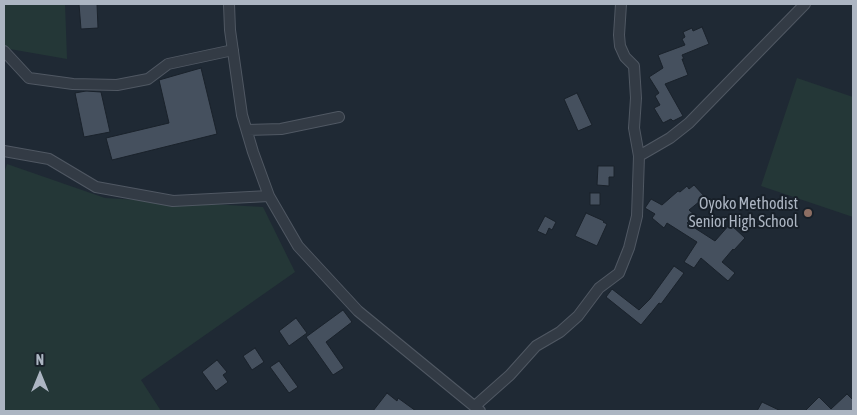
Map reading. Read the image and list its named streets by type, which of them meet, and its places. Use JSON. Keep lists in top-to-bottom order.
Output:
{
  "places": ["Oyoko Methodist Senior High School"],
  "north": "top"
}
